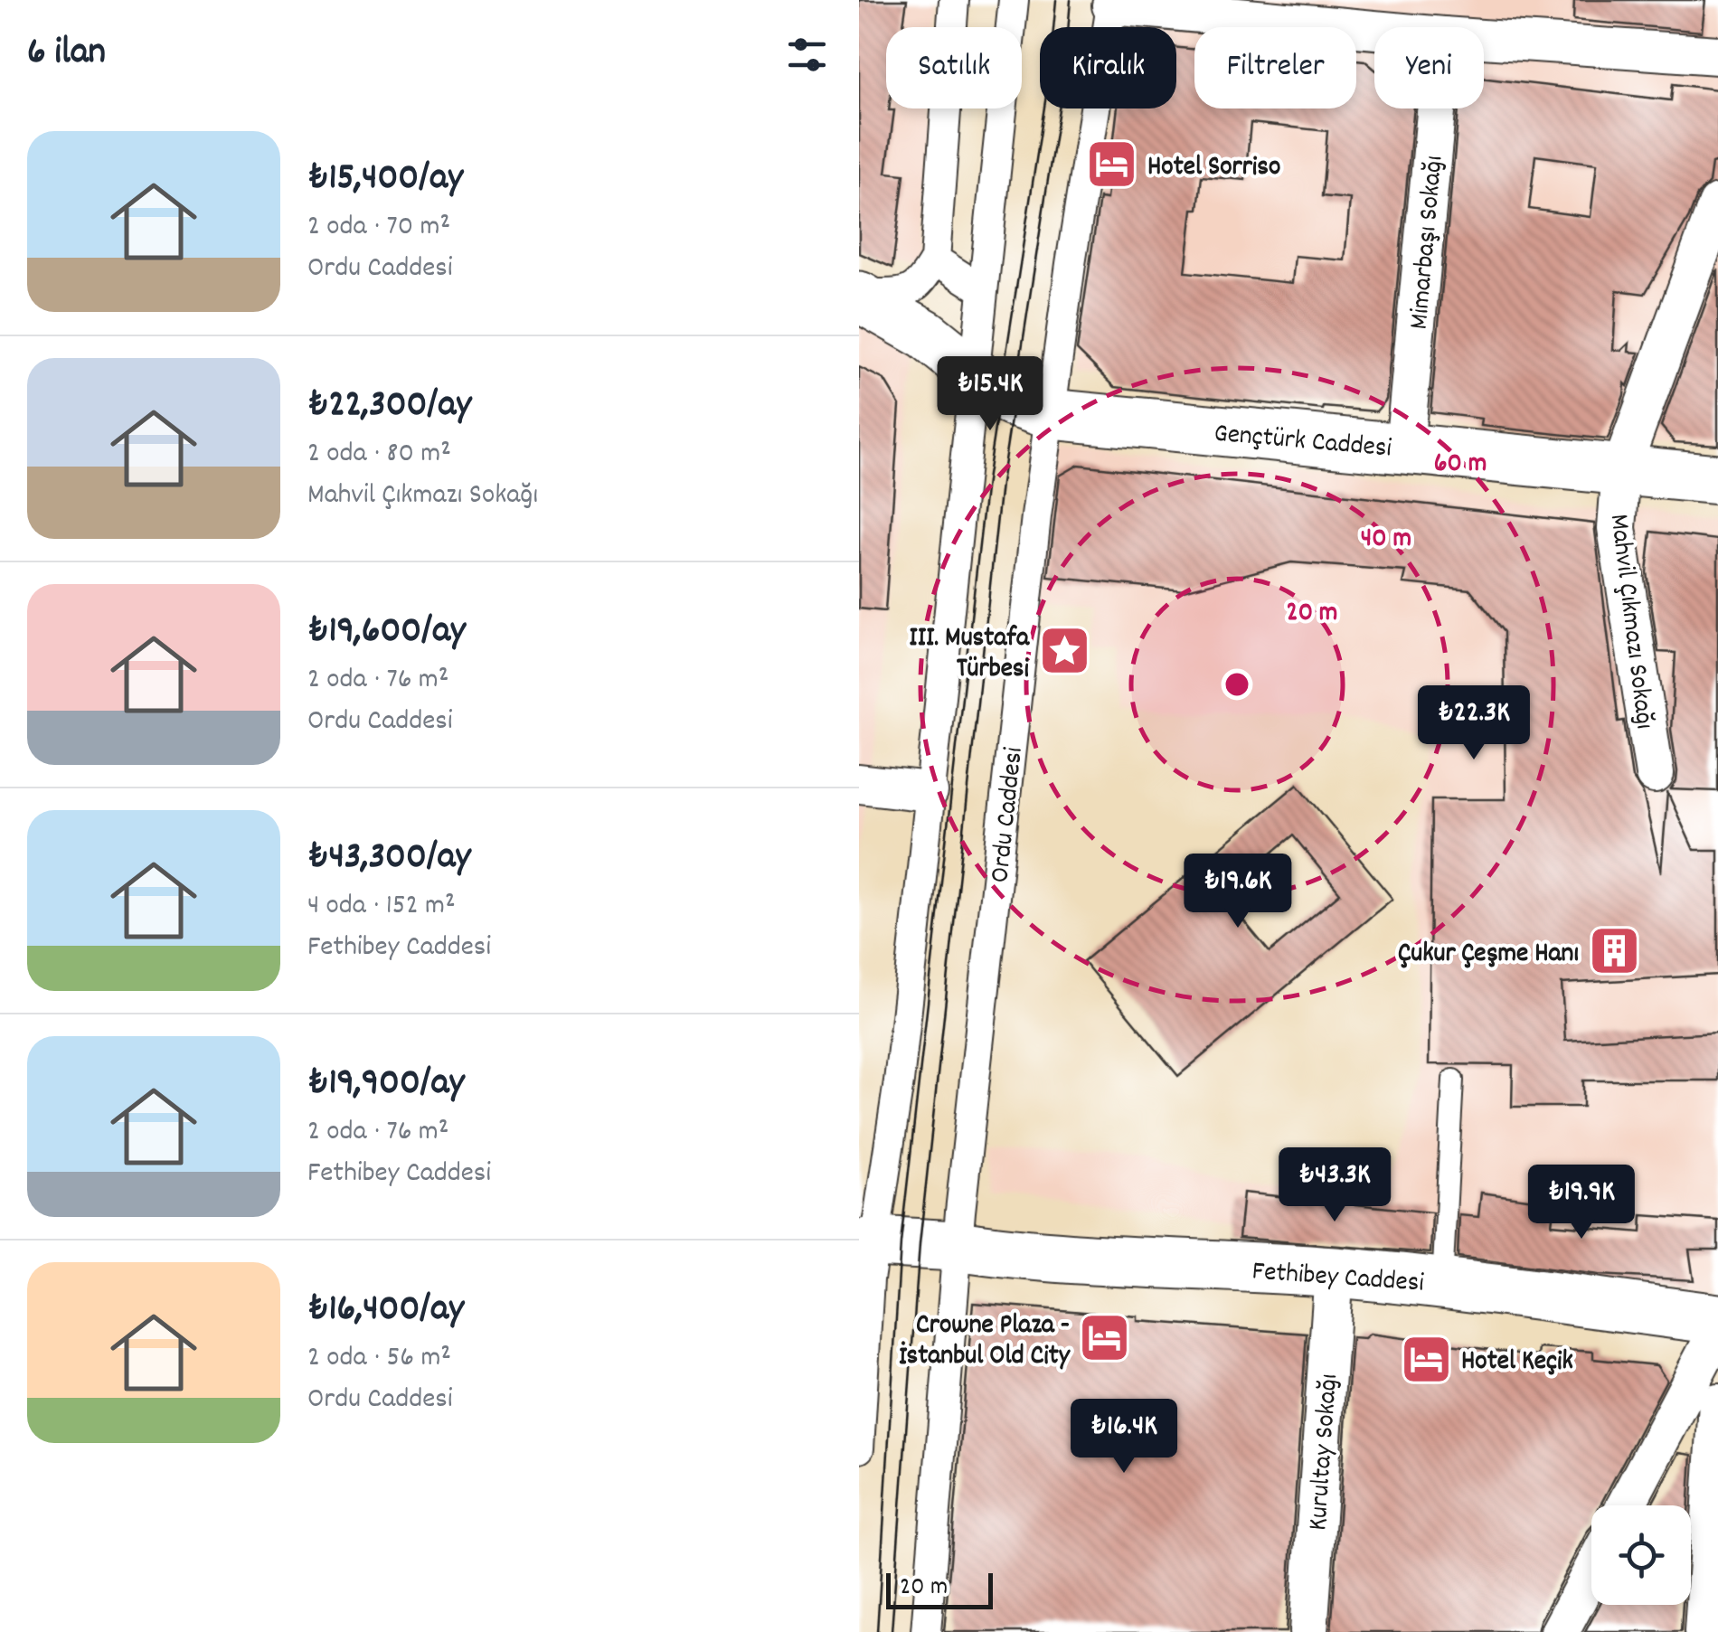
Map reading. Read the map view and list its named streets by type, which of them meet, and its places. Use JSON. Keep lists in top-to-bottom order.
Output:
{
  "streets": {
    "street": [
      "Mimarbaşı Sokağı",
      "Gençtürk Caddesi",
      "Mahvil Çıkmazı Sokağı",
      "Ordu Caddesi",
      "Fethibey Caddesi",
      "Kurultay Sokağı"
    ]
  },
  "crossings": [
    ["Mimarbaşı Sokağı", "Gençtürk Caddesi"],
    ["Gençtürk Caddesi", "Mahvil Çıkmazı Sokağı"],
    ["Gençtürk Caddesi", "Ordu Caddesi"],
    ["Ordu Caddesi", "Fethibey Caddesi"],
    ["Fethibey Caddesi", "Kurultay Sokağı"]
  ],
  "places": {
    "hotel": ["Hotel Sorriso", "Crowne Plaza - İstanbul Old City", "Hotel Keçik"],
    "place": ["III. Mustafa Türbesi"],
    "building": ["Çukur Çeşme Hanı"]
  },
  "scale_bar": "20 m",
  "page": {
    "heading": "6 ilan",
    "chip": [
      "Satılık",
      "Kiralık",
      "Filtreler",
      "Yeni"
    ],
    "list": [
      {
        "name": "₺15,400/ay",
        "note": "2 oda · 70 m² · Ordu Caddesi"
      },
      {
        "name": "₺22,300/ay",
        "note": "2 oda · 80 m² · Mahvil Çıkmazı Sokağı"
      },
      {
        "name": "₺19,600/ay",
        "note": "2 oda · 76 m² · Ordu Caddesi"
      },
      {
        "name": "₺43,300/ay",
        "note": "4 oda · 152 m² · Fethibey Caddesi"
      },
      {
        "name": "₺19,900/ay",
        "note": "2 oda · 76 m² · Fethibey Caddesi"
      },
      {
        "name": "₺16,400/ay",
        "note": "2 oda · 56 m² · Ordu Caddesi"
      }
    ],
    "price": [
      "₺15.4K",
      "₺22.3K",
      "₺19.6K",
      "₺43.3K",
      "₺19.9K",
      "₺16.4K"
    ],
    "scale": "20 m"
  },
  "rings": ["60 m", "40 m", "20 m"]
}
